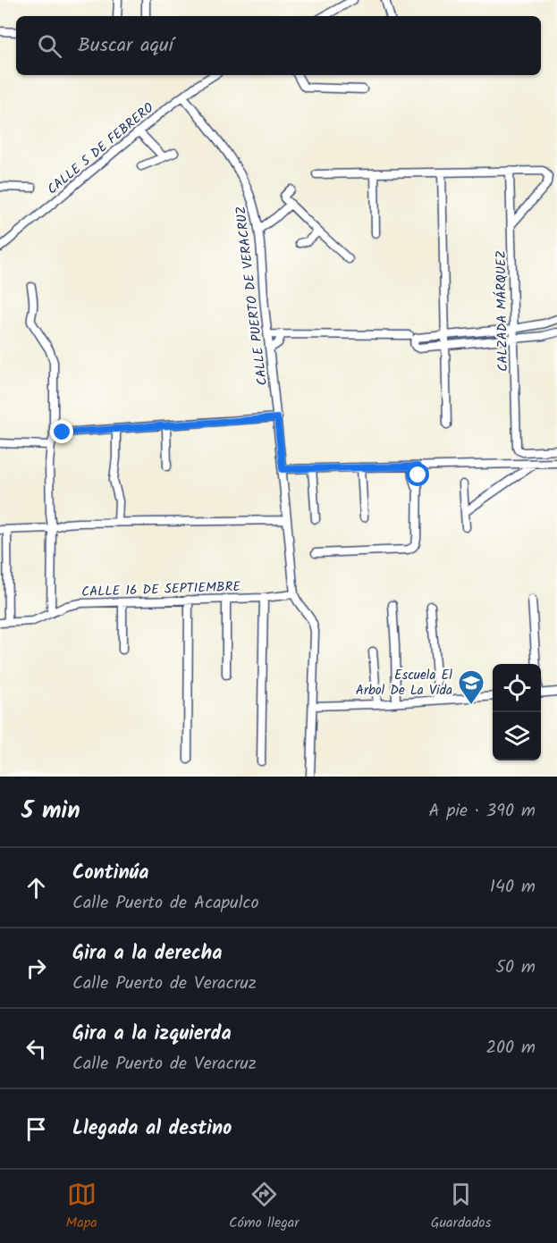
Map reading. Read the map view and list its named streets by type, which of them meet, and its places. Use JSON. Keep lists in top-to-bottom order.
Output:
{
  "streets": {
    "street": [
      "CALLE 5 DE FEBRERO",
      "CALLE PUERTO DE VERACRUZ",
      "CALZADA MÁRQUEZ",
      "CALLE 16 DE SEPTIEMBRE"
    ]
  },
  "crossings": [
    ["CALLE 5 DE FEBRERO", "CALLE PUERTO DE VERACRUZ"],
    ["CALLE PUERTO DE VERACRUZ", "CALLE 16 DE SEPTIEMBRE"]
  ],
  "places": {
    "school or university": ["Escuela El Arbol De La Vida"]
  },
  "page": {
    "search": "Buscar aquí",
    "heading": ["5 min", "A pie · 390 m"],
    "list": [
      ["Continúa", "Calle Puerto de Acapulco", "140 m"],
      ["Gira a la derecha", "Calle Puerto de Veracruz", "50 m"],
      ["Gira a la izquierda", "Calle Puerto de Veracruz", "200 m"],
      "Llegada al destino"
    ],
    "nav": ["Mapa", "Cómo llegar", "Guardados"]
  }
}
